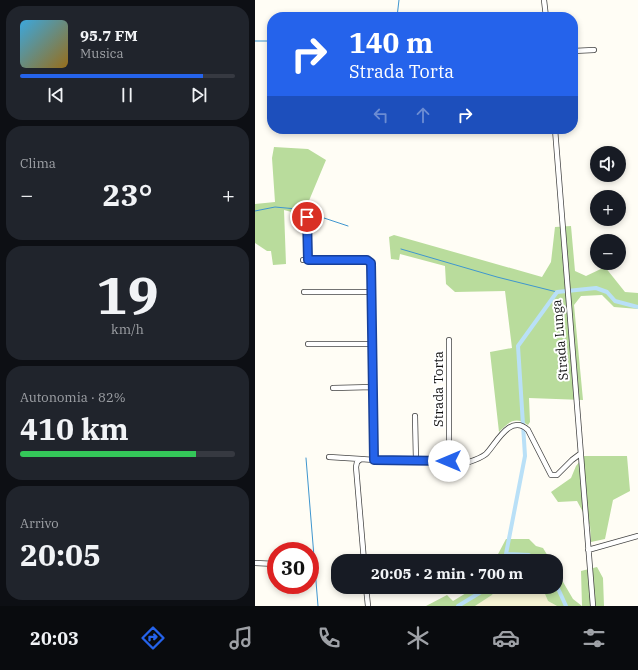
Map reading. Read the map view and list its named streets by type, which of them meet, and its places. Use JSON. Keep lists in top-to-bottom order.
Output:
{
  "streets": {
    "street": ["Strada Lunga", "Strada Torta"]
  },
  "page": {
    "turn": ["140 m", "Strada Torta"],
    "song": ["95.7 FM", "Musica"],
    "tile": [
      "Clima",
      ["19", "km/h"],
      ["Autonomia · 82%", "410 km"],
      ["Arrivo", "20:05"]
    ],
    "map_buttons": ["+", "−"],
    "heat": ["−", "23°", "+"],
    "limit": "30",
    "trip": "20:05 · 2 min · 700 m",
    "tabs": "20:03"
  }
}
